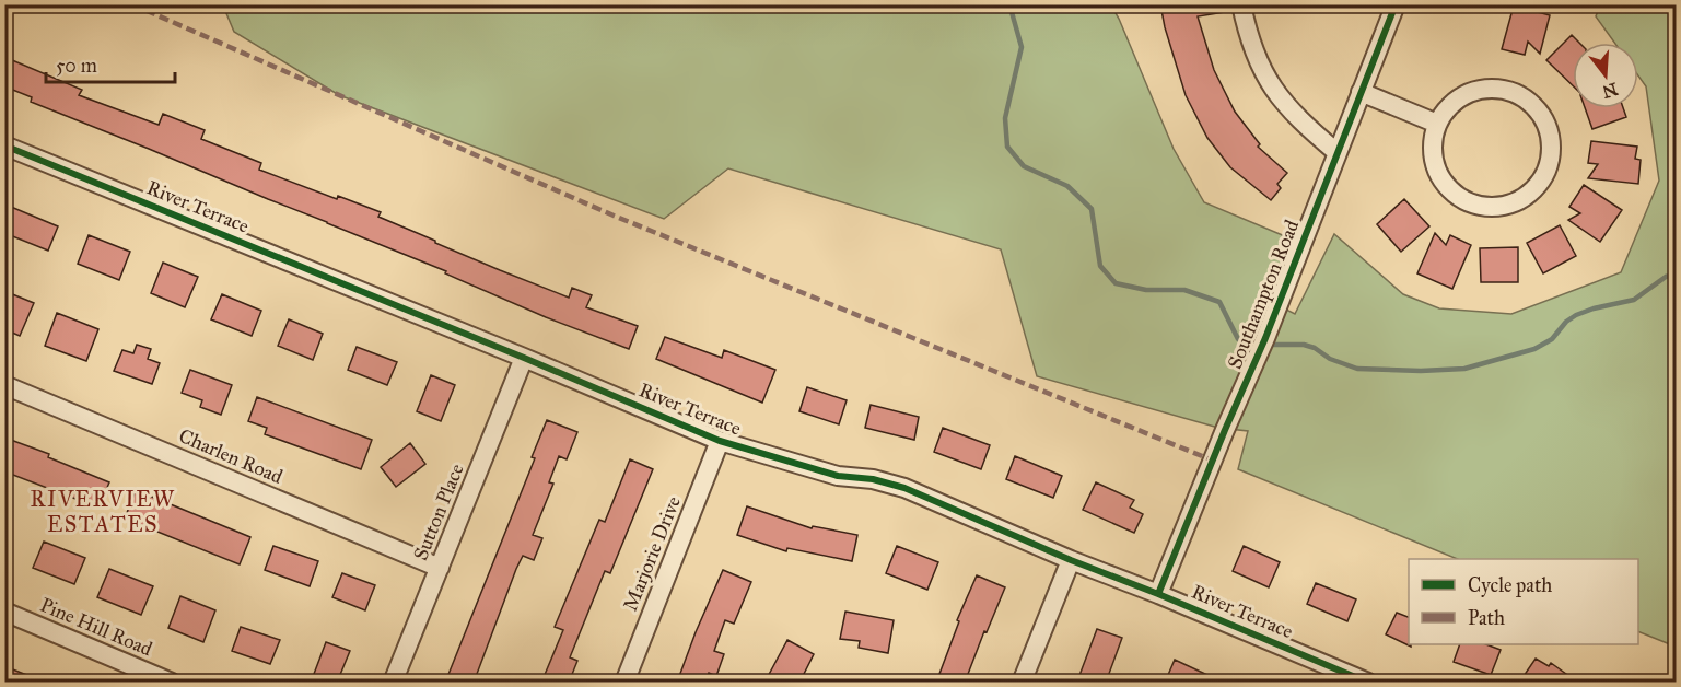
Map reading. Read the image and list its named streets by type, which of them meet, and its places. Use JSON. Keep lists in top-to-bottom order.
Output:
{
  "streets": {
    "street": [
      "River Terrace",
      "Southampton Road",
      "Charlen Road",
      "Sutton Place",
      "Marjorie Drive",
      "Pine Hill Road"
    ]
  },
  "crossings": [
    ["River Terrace", "Southampton Road"],
    ["River Terrace", "Sutton Place"],
    ["River Terrace", "Marjorie Drive"],
    ["Charlen Road", "Sutton Place"]
  ],
  "districts": ["RIVERVIEW ESTATES"],
  "legend": ["Cycle path", "Path"],
  "scale_bar": "50 m",
  "north": "bottom"
}
